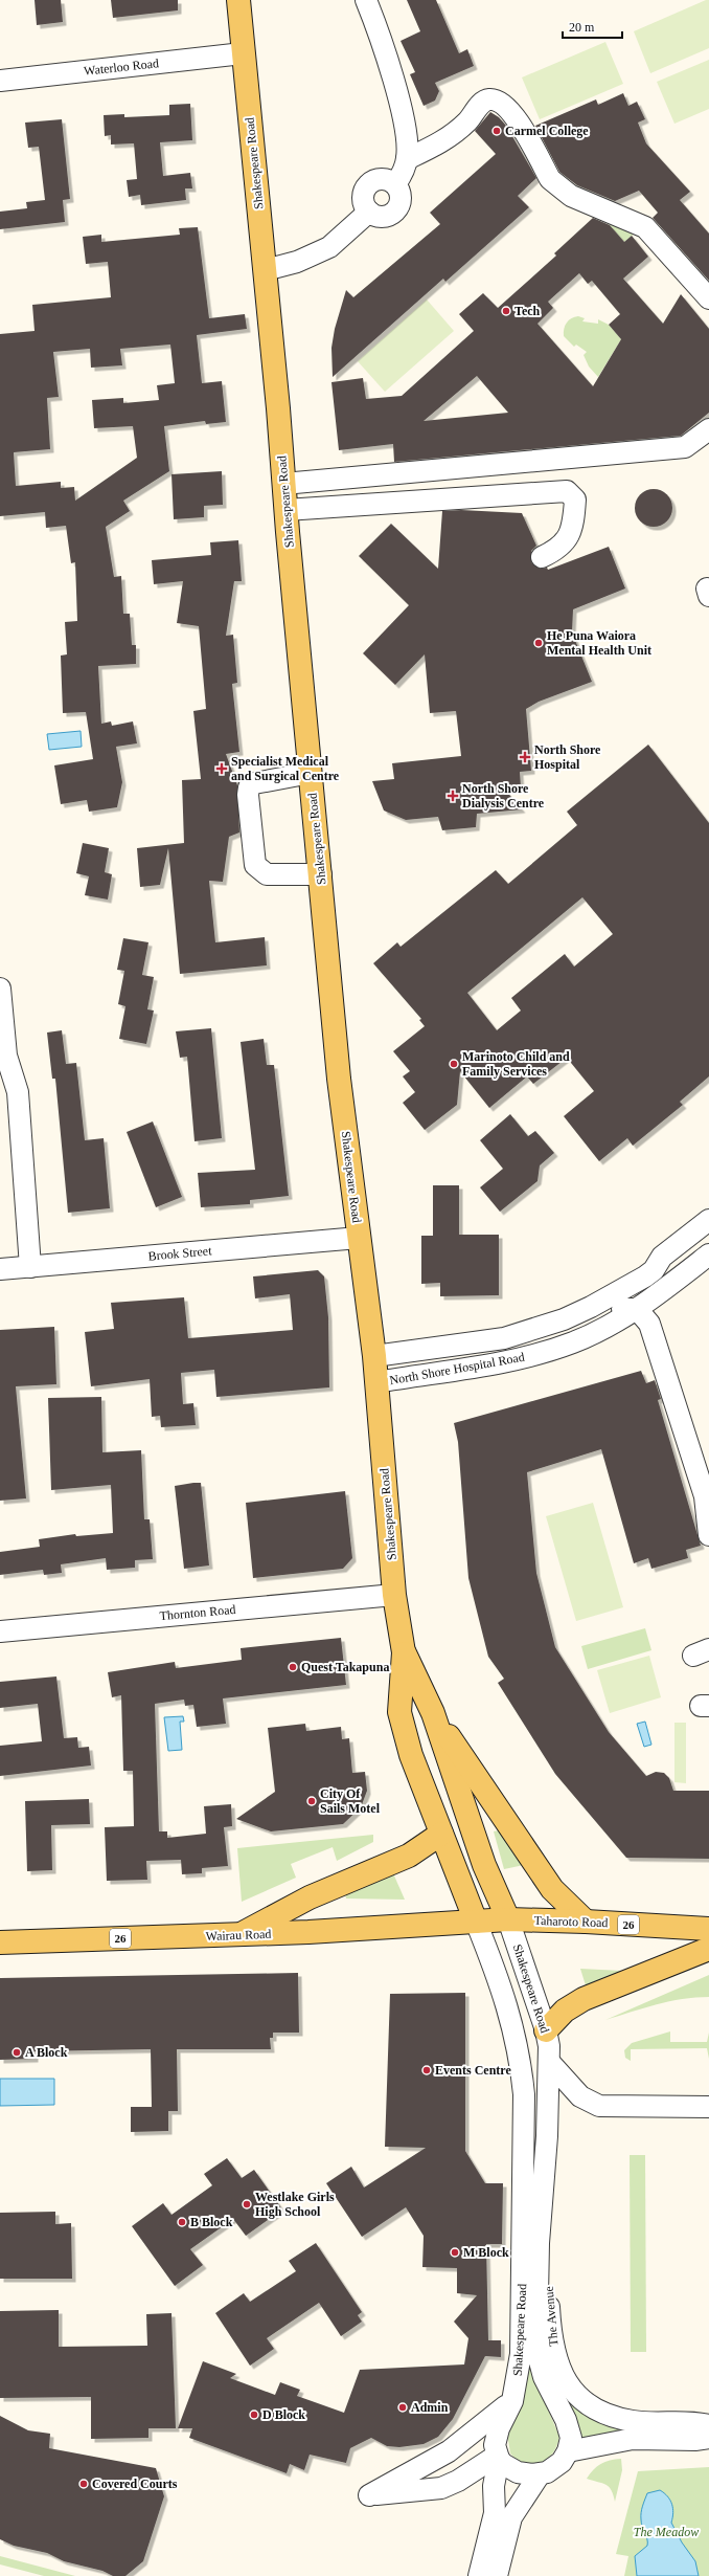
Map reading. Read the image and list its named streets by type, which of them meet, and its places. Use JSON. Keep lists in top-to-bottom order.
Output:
{
  "streets": {
    "main road": [
      "Shakespeare Road",
      "Taharoto Road",
      "26",
      "Wairau Road"
    ],
    "street": [
      "Waterloo Road",
      "Brook Street",
      "North Shore Hospital Road",
      "Thornton Road",
      "The Avenue"
    ]
  },
  "crossings": [
    ["Waterloo Road", "Shakespeare Road"],
    ["Shakespeare Road", "Brook Street"],
    ["Shakespeare Road", "North Shore Hospital Road"],
    ["Shakespeare Road", "Thornton Road"],
    ["Shakespeare Road", "Taharoto Road"],
    ["Shakespeare Road", "26"],
    ["Shakespeare Road", "Wairau Road"],
    ["Shakespeare Road", "The Avenue"],
    ["Taharoto Road", "26"],
    ["26", "Wairau Road"]
  ],
  "parks": ["The Meadow"],
  "places": {
    "other": [
      "Carmel College",
      "Tech",
      "He Puna Waiora Mental Health Unit",
      "Marinoto Child and Family Services",
      "Quest Takapuna",
      "City Of Sails Motel",
      "A Block",
      "Events Centre",
      "Westlake Girls High School",
      "B Block",
      "M Block",
      "Admin",
      "D Block",
      "Covered Courts"
    ],
    "health": ["North Shore Hospital", "Specialist Medical and Surgical Centre", "North Shore Dialysis Centre"]
  },
  "scale_bar": "20 m"
}
